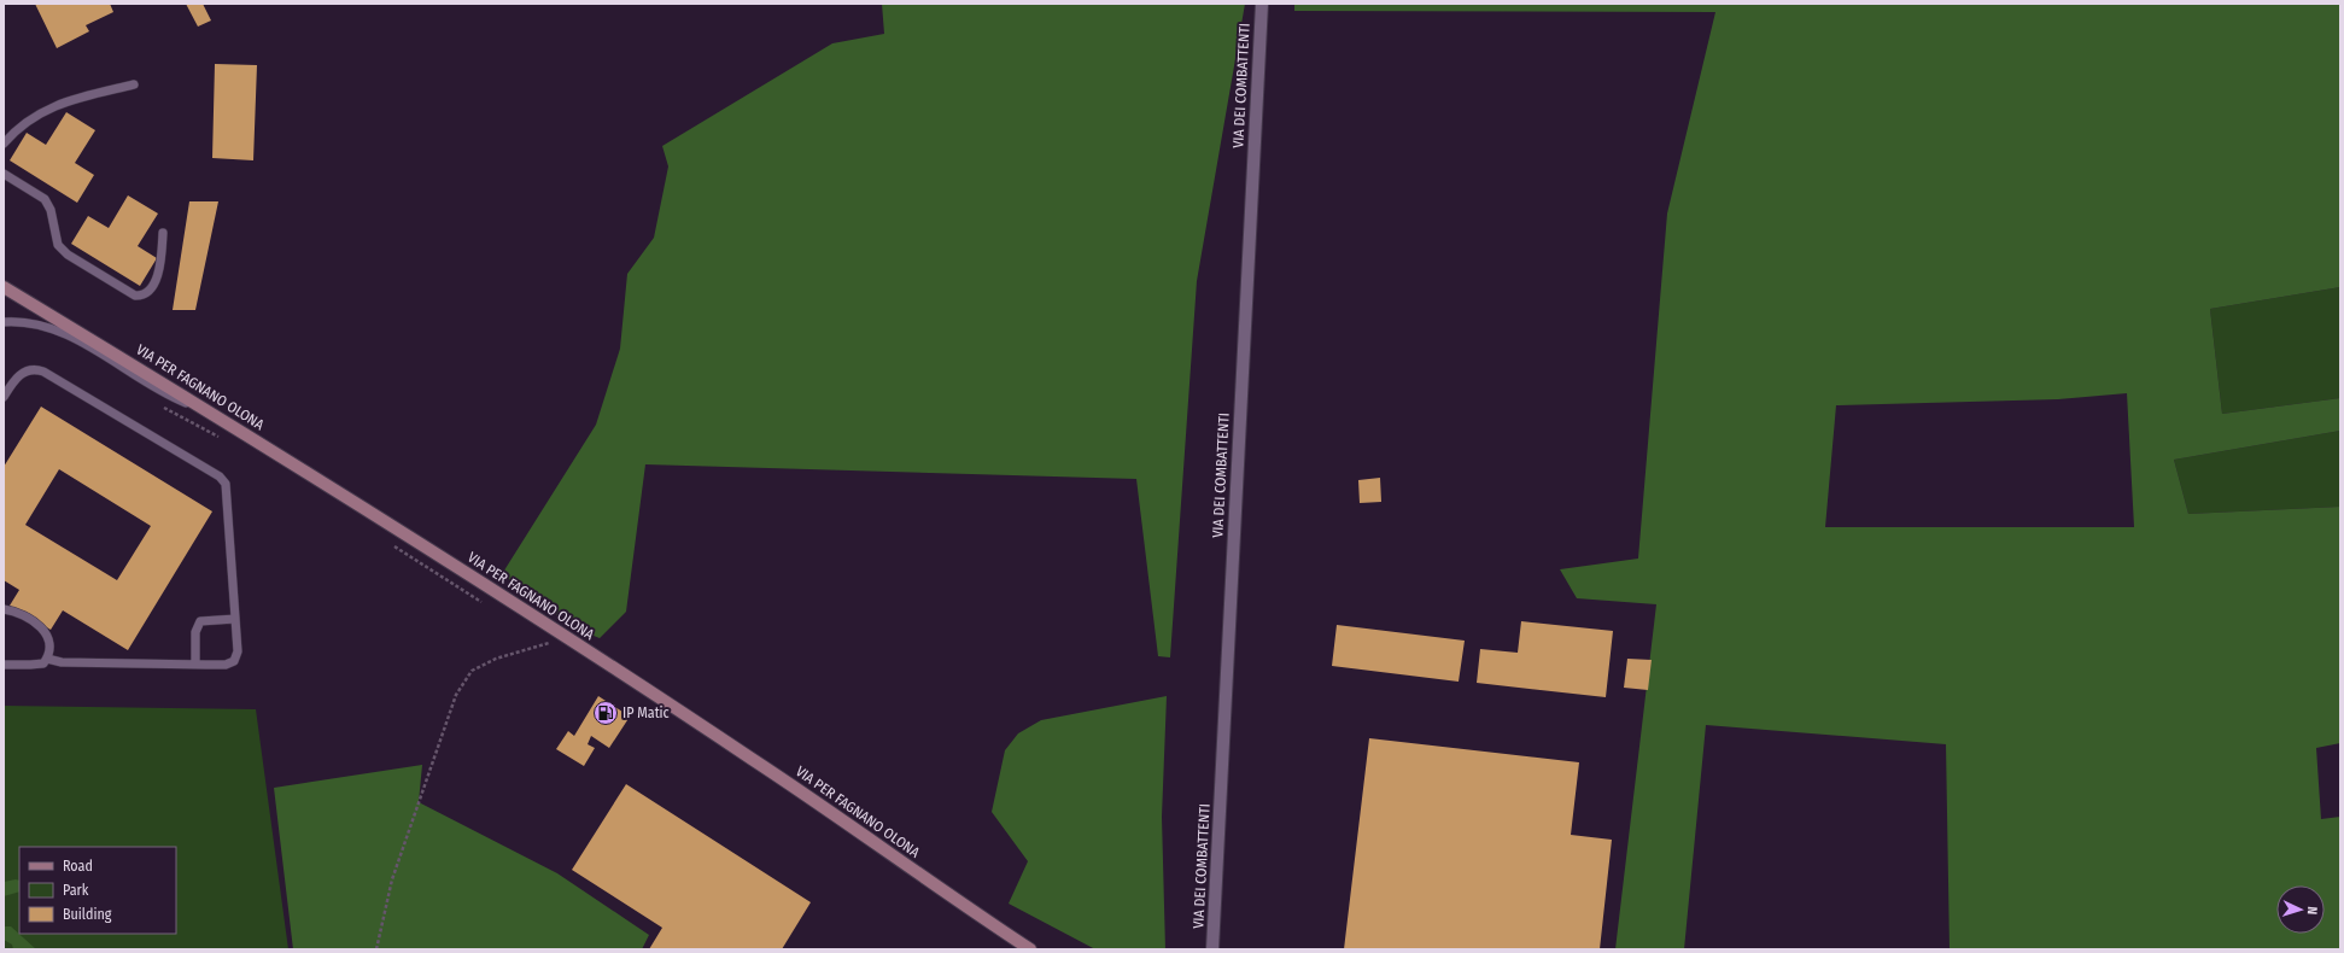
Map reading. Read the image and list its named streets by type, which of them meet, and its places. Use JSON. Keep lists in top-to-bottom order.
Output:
{
  "streets": {
    "main road": ["VIA PER FAGNANO OLONA"],
    "street": ["VIA DEI COMBATTENTI"]
  },
  "places": {
    "fuel station": ["IP Matic"]
  },
  "legend": ["Road", "Park", "Building"],
  "north": "right"
}
